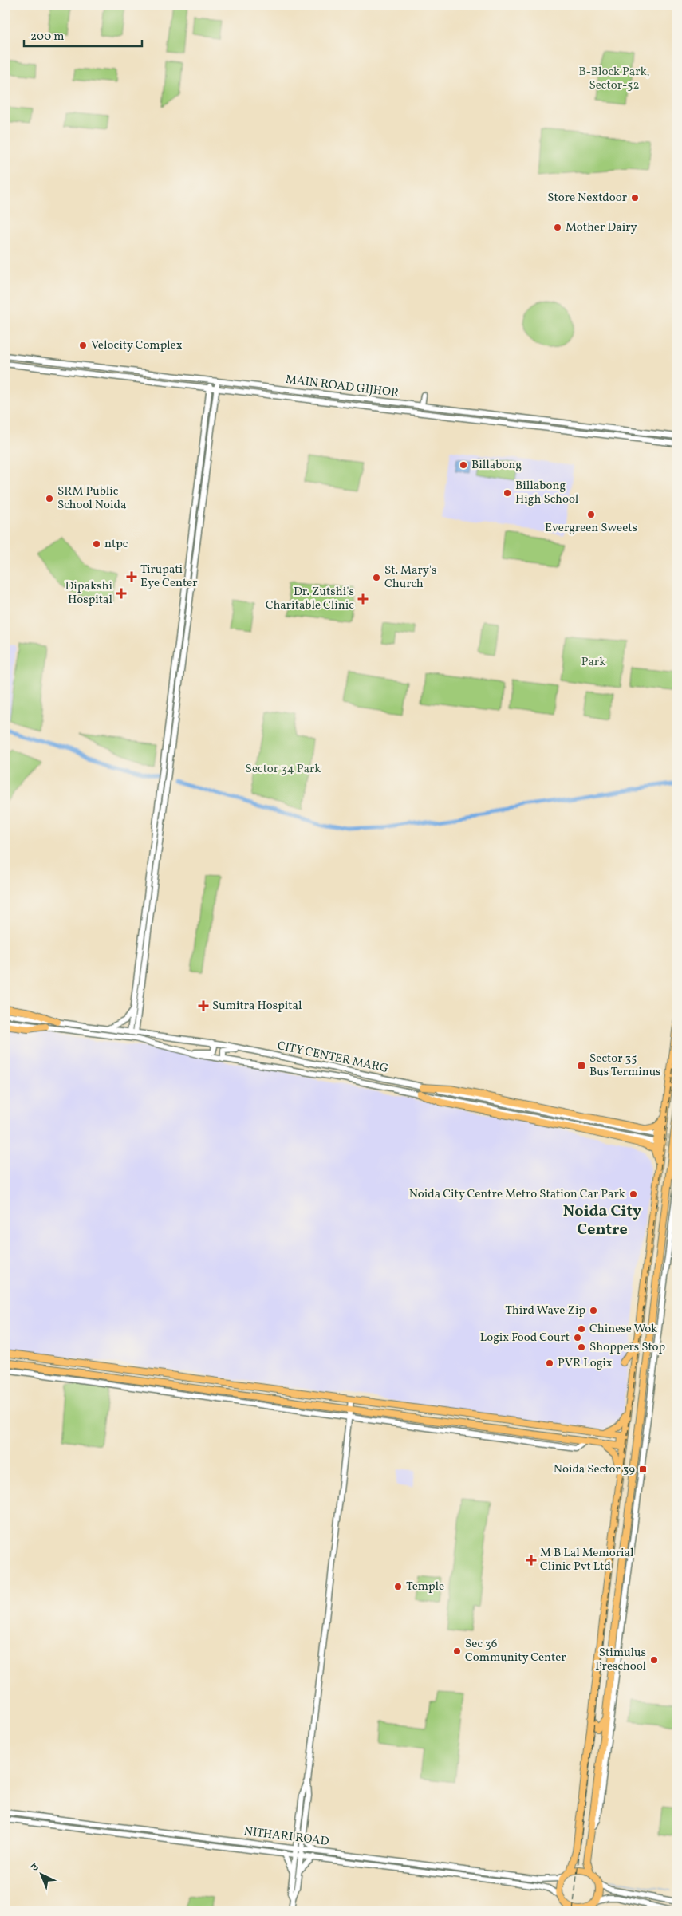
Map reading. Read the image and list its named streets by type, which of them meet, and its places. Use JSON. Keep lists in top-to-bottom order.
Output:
{
  "streets": {
    "street": ["MAIN ROAD GIJHOR", "CITY CENTER MARG", "NITHARI ROAD"]
  },
  "districts": ["Noida City Centre"],
  "parks": ["B-Block Park, Sector-52", "Park", "Sector 34 Park"],
  "places": {
    "other": [
      "Store Nextdoor",
      "Mother Dairy",
      "Velocity Complex",
      "Billabong",
      "Billabong High School",
      "SRM Public School Noida",
      "Evergreen Sweets",
      "ntpc",
      "St. Mary's Church",
      "Noida City Centre Metro Station Car Park",
      "Third Wave Zip",
      "Chinese Wok",
      "Logix Food Court",
      "Shoppers Stop",
      "PVR Logix",
      "Temple",
      "Sec 36 Community Center",
      "Stimulus Preschool"
    ],
    "health": [
      "Tirupati Eye Center",
      "Dipakshi Hospital",
      "Dr. Zutshi's Charitable Clinic",
      "Sumitra Hospital",
      "M B Lal Memorial Clinic Pvt Ltd"
    ],
    "transit": ["Sector 35 Bus Terminus", "Noida Sector 39"]
  },
  "scale_bar": "200 m",
  "north": "top left"
}
